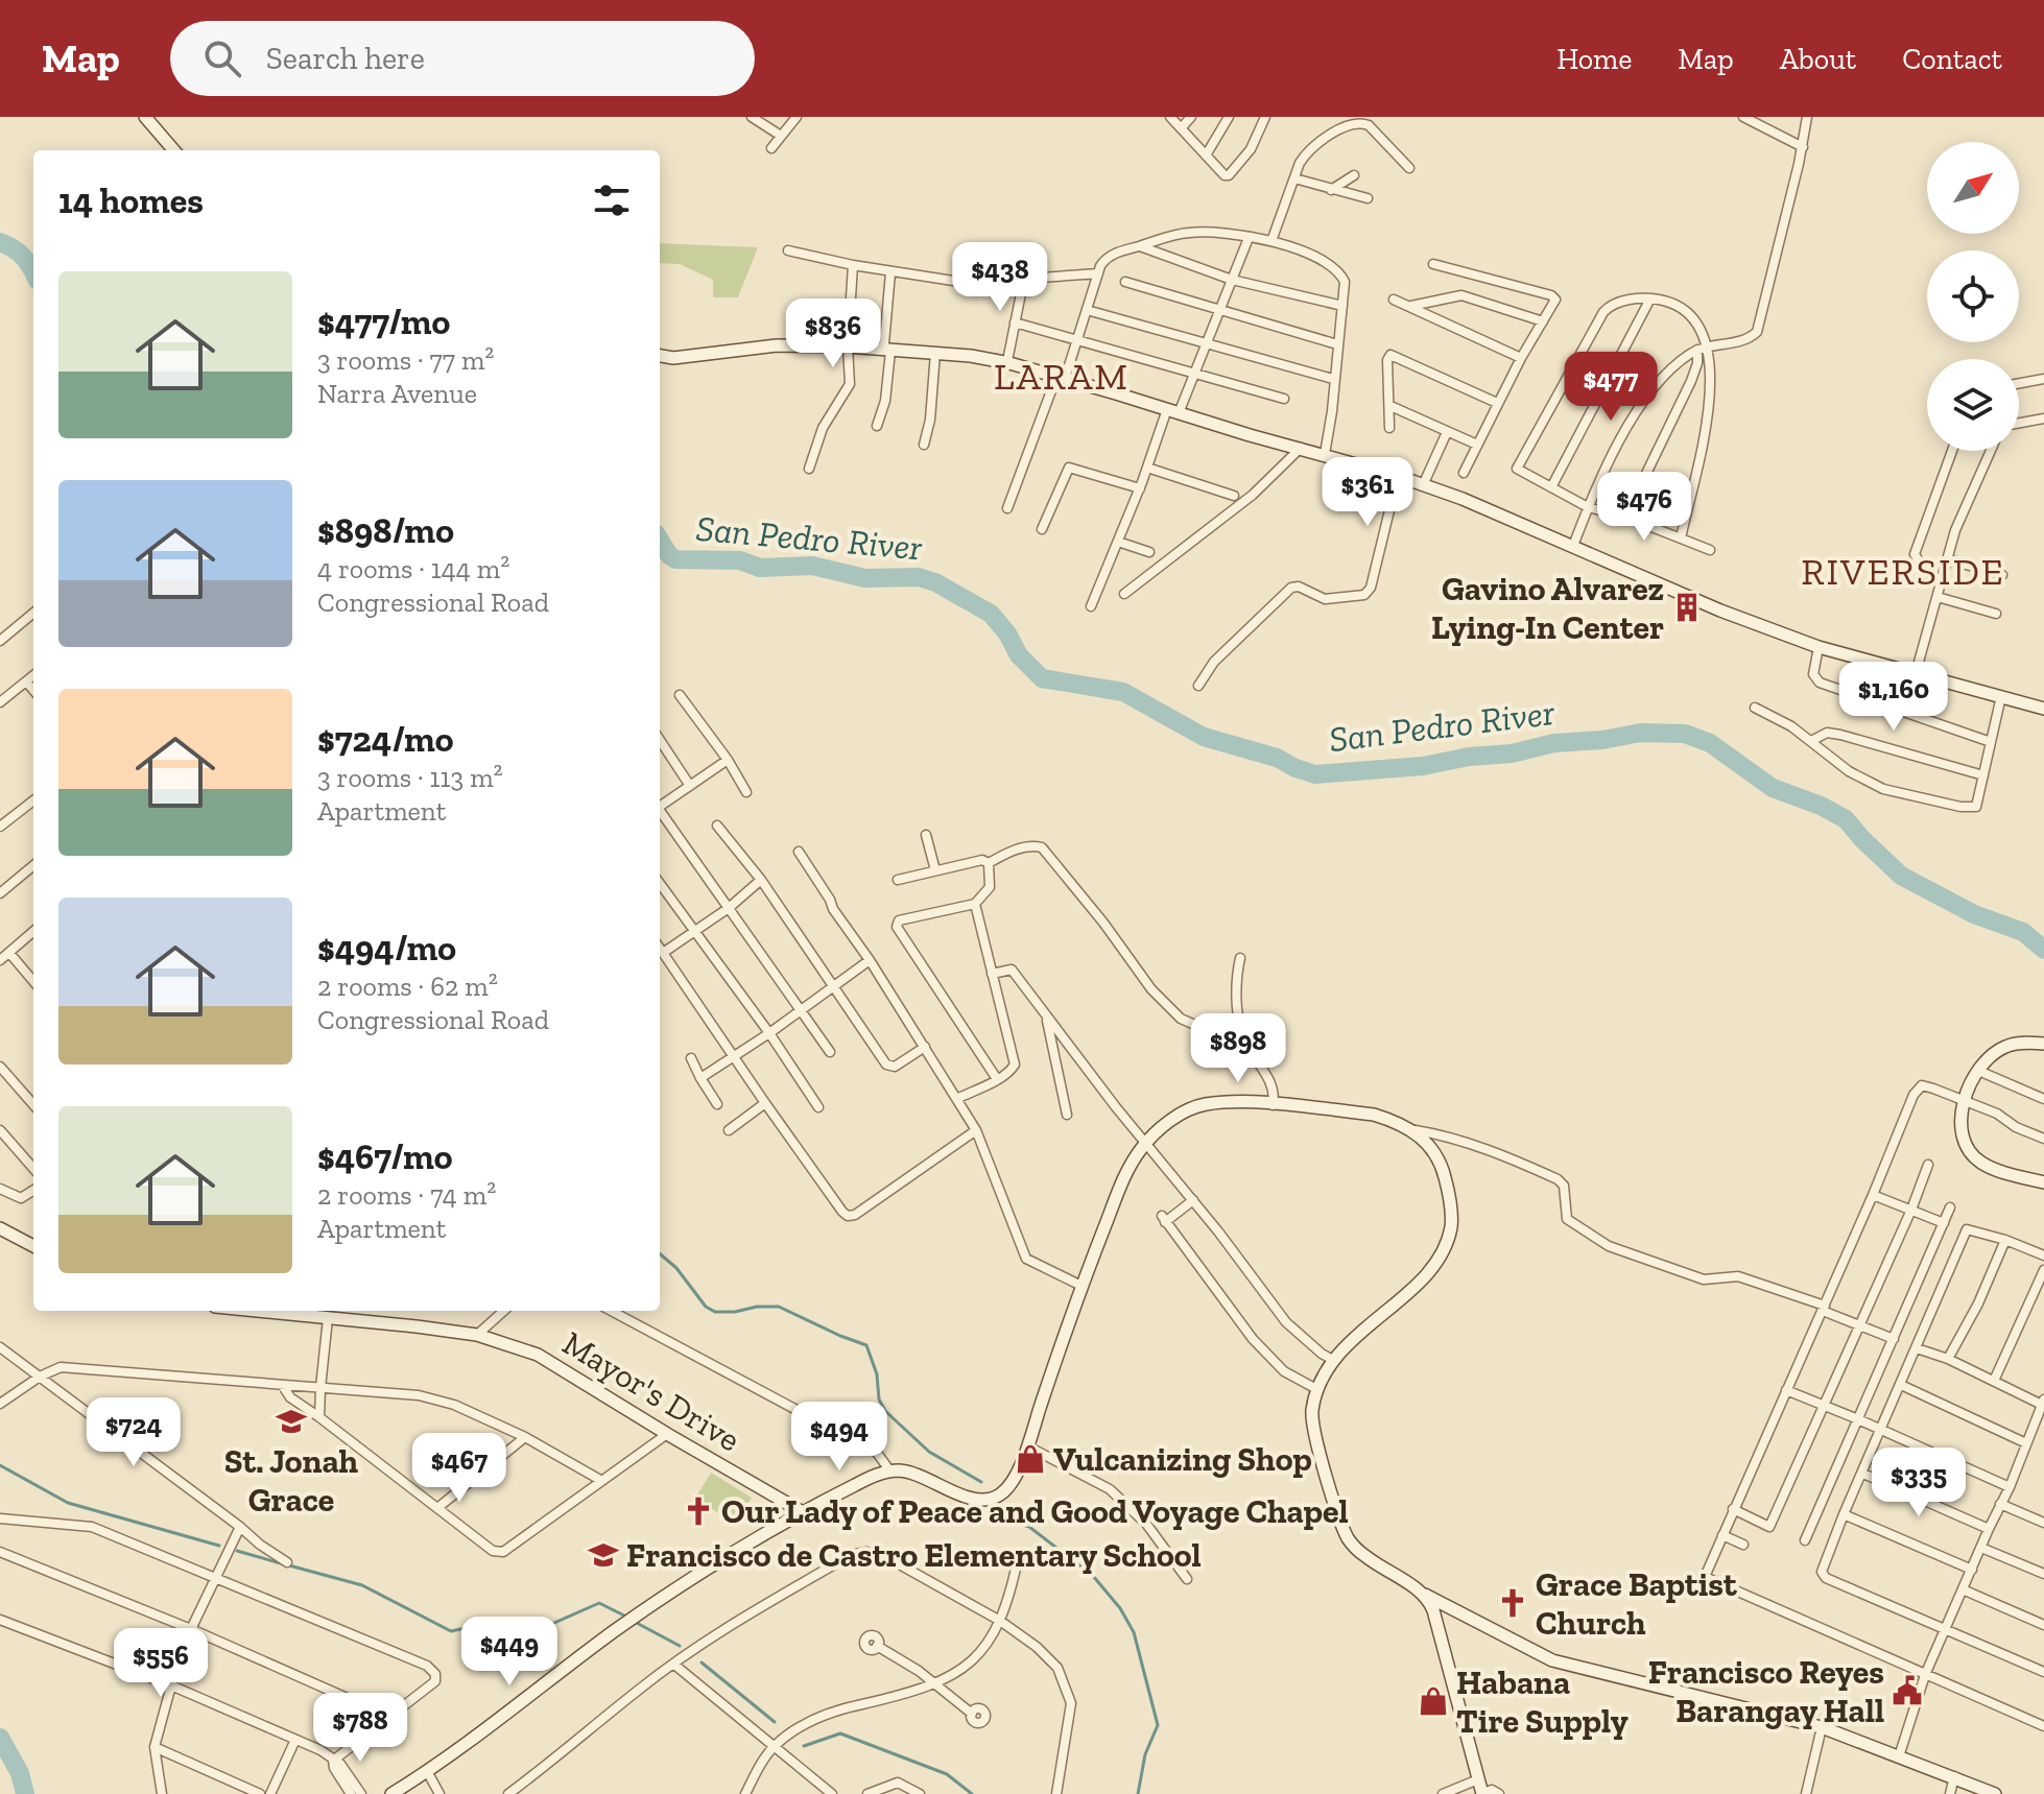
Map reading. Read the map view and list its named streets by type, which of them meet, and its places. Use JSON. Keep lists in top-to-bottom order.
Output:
{
  "streets": {
    "main road": ["Mayor's Drive"]
  },
  "districts": ["LARAM", "RIVERSIDE"],
  "water": ["San Pedro River"],
  "places": {
    "building": ["Gavino Alvarez Lying-In Center"],
    "school or university": ["St. Jonah Grace", "Francisco de Castro Elementary School"],
    "shop": ["Vulcanizing Shop", "Habana Tire Supply"],
    "church": ["Our Lady of Peace and Good Voyage Chapel", "Grace Baptist Church"],
    "public building": ["Francisco Reyes Barangay Hall"]
  },
  "north": "top right",
  "page": {
    "header": "Map",
    "search": "Search here",
    "nav": [
      "Home",
      "Map",
      "About",
      "Contact"
    ],
    "heading": "14 homes",
    "price": [
      "$438",
      "$836",
      "$477",
      "$361",
      "$476",
      "$1,160",
      "$898",
      "$724",
      "$494",
      "$467",
      "$335",
      "$449",
      "$556",
      "$788"
    ],
    "list": [
      {
        "name": "$477/mo",
        "note": "3 rooms · 77 m² · Narra Avenue"
      },
      {
        "name": "$898/mo",
        "note": "4 rooms · 144 m² · Congressional Road"
      },
      {
        "name": "$724/mo",
        "note": "3 rooms · 113 m² · Apartment"
      },
      {
        "name": "$494/mo",
        "note": "2 rooms · 62 m² · Congressional Road"
      },
      {
        "name": "$467/mo",
        "note": "2 rooms · 74 m² · Apartment"
      }
    ]
  }
}
